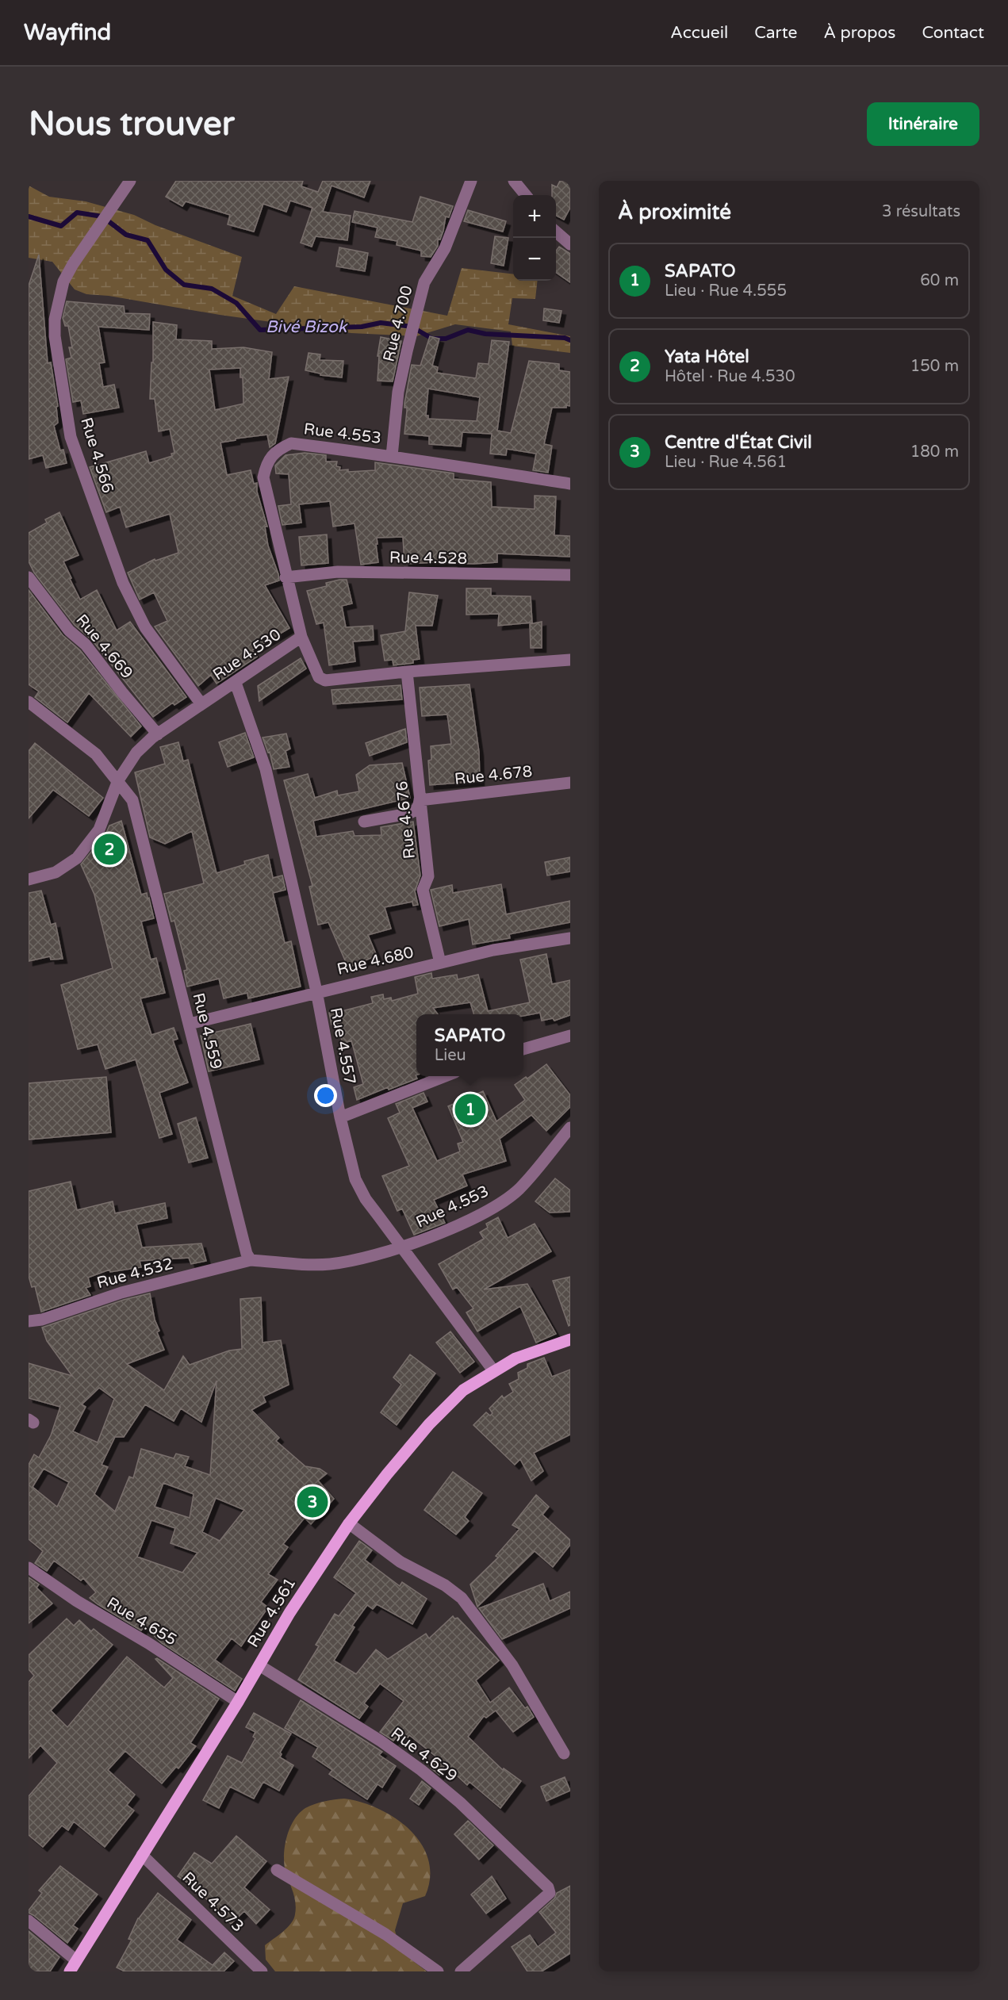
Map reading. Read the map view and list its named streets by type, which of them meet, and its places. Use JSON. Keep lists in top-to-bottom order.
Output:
{
  "streets": {
    "main road": ["Rue 4.561"],
    "street": [
      "Rue 4.700",
      "Rue 4.553",
      "Rue 4.566",
      "Rue 4.528",
      "Rue 4.669",
      "Rue 4.530",
      "Rue 4.678",
      "Rue 4.676",
      "Rue 4.680",
      "Rue 4.559",
      "Rue 4.557",
      "Rue 4.532",
      "Rue 4.655",
      "Rue 4.629",
      "Rue 4.573"
    ]
  },
  "crossings": [
    ["Rue 4.700", "Rue 4.553"],
    ["Rue 4.553", "Rue 4.528"],
    ["Rue 4.553", "Rue 4.530"],
    ["Rue 4.553", "Rue 4.557"],
    ["Rue 4.566", "Rue 4.530"],
    ["Rue 4.669", "Rue 4.530"],
    ["Rue 4.530", "Rue 4.676"],
    ["Rue 4.530", "Rue 4.559"],
    ["Rue 4.530", "Rue 4.557"],
    ["Rue 4.678", "Rue 4.676"],
    ["Rue 4.676", "Rue 4.680"],
    ["Rue 4.680", "Rue 4.559"],
    ["Rue 4.680", "Rue 4.557"],
    ["Rue 4.559", "Rue 4.532"],
    ["Rue 4.557", "Rue 4.561"],
    ["Rue 4.561", "Rue 4.655"],
    ["Rue 4.561", "Rue 4.629"],
    ["Rue 4.561", "Rue 4.573"]
  ],
  "water": ["Bivé Bizok"],
  "page": {
    "header": "Wayfind",
    "nav": [
      "Accueil",
      "Carte",
      "À propos",
      "Contact"
    ],
    "buttons": "Itinéraire",
    "title": "Nous trouver",
    "heading": ["À proximité", "3 résultats"],
    "map_buttons": ["+", "−"],
    "list": [
      {
        "mark": "1",
        "name": "SAPATO",
        "note": "Lieu · Rue 4.555",
        "value": "60 m"
      },
      {
        "mark": "2",
        "name": "Yata Hôtel",
        "note": "Hôtel · Rue 4.530",
        "value": "150 m"
      },
      {
        "mark": "3",
        "name": "Centre d'État Civil",
        "note": "Lieu · Rue 4.561",
        "value": "180 m"
      }
    ],
    "pins": ["2", "1", "3"],
    "popup": ["SAPATO", "Lieu"]
  }
}
